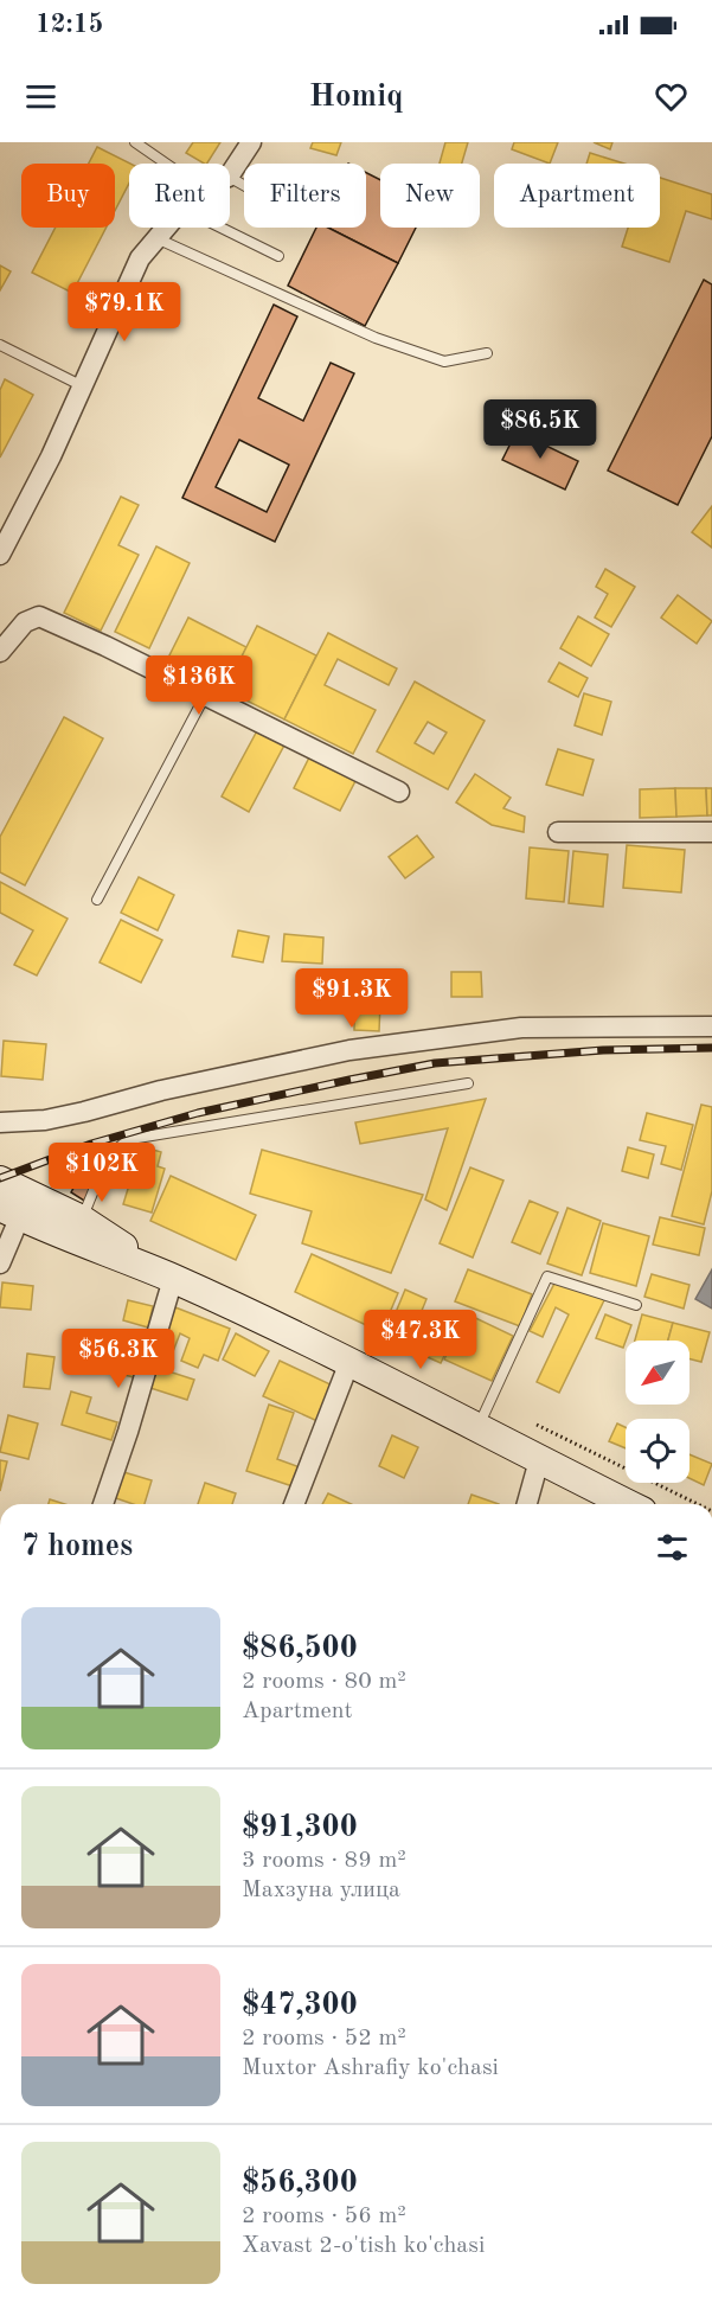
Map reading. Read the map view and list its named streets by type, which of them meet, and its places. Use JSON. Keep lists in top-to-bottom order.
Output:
{
  "north": "bottom left",
  "page": {
    "status": "12:15",
    "header": "Homiq",
    "chip": [
      "Buy",
      "Rent",
      "Filters",
      "New",
      "Apartment"
    ],
    "price": [
      "$79.1K",
      "$86.5K",
      "$136K",
      "$91.3K",
      "$102K",
      "$47.3K",
      "$56.3K"
    ],
    "heading": "7 homes",
    "list": [
      {
        "name": "$86,500",
        "note": "2 rooms · 80 m² · Apartment"
      },
      {
        "name": "$91,300",
        "note": "3 rooms · 89 m² · Махзуна улица"
      },
      {
        "name": "$47,300",
        "note": "2 rooms · 52 m² · Muxtor Ashrafiy ko'chasi"
      },
      {
        "name": "$56,300",
        "note": "2 rooms · 56 m² · Xavast 2-o'tish ko'chasi"
      }
    ]
  }
}
